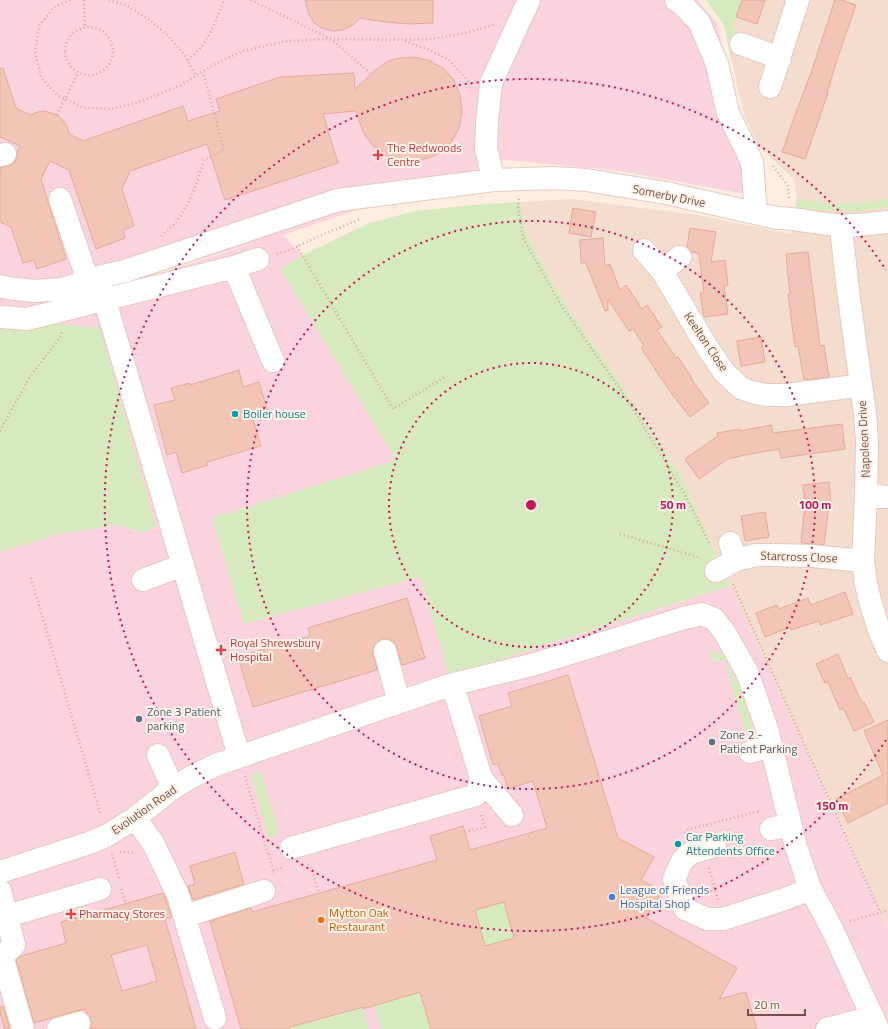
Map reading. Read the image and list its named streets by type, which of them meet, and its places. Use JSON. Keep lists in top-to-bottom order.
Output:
{
  "streets": {
    "street": [
      "Somerby Drive",
      "Keelton Close",
      "Napoleon Drive",
      "Starcross Close",
      "Evolution Road"
    ]
  },
  "crossings": [
    ["Somerby Drive", "Napoleon Drive"],
    ["Keelton Close", "Napoleon Drive"],
    ["Napoleon Drive", "Starcross Close"]
  ],
  "places": {
    "health": ["The Redwoods Centre", "Royal Shrewsbury Hospital", "Pharmacy Stores"],
    "other": [
      "Boiler house",
      "Zone 3 Patient parking",
      "Zone 2 - Patient Parking",
      "Car Parking Attendents Office",
      "League of Friends Hospital Shop",
      "Mytton Oak Restaurant"
    ]
  },
  "scale_bar": "20 m",
  "rings": ["50 m", "100 m", "150 m"]
}
